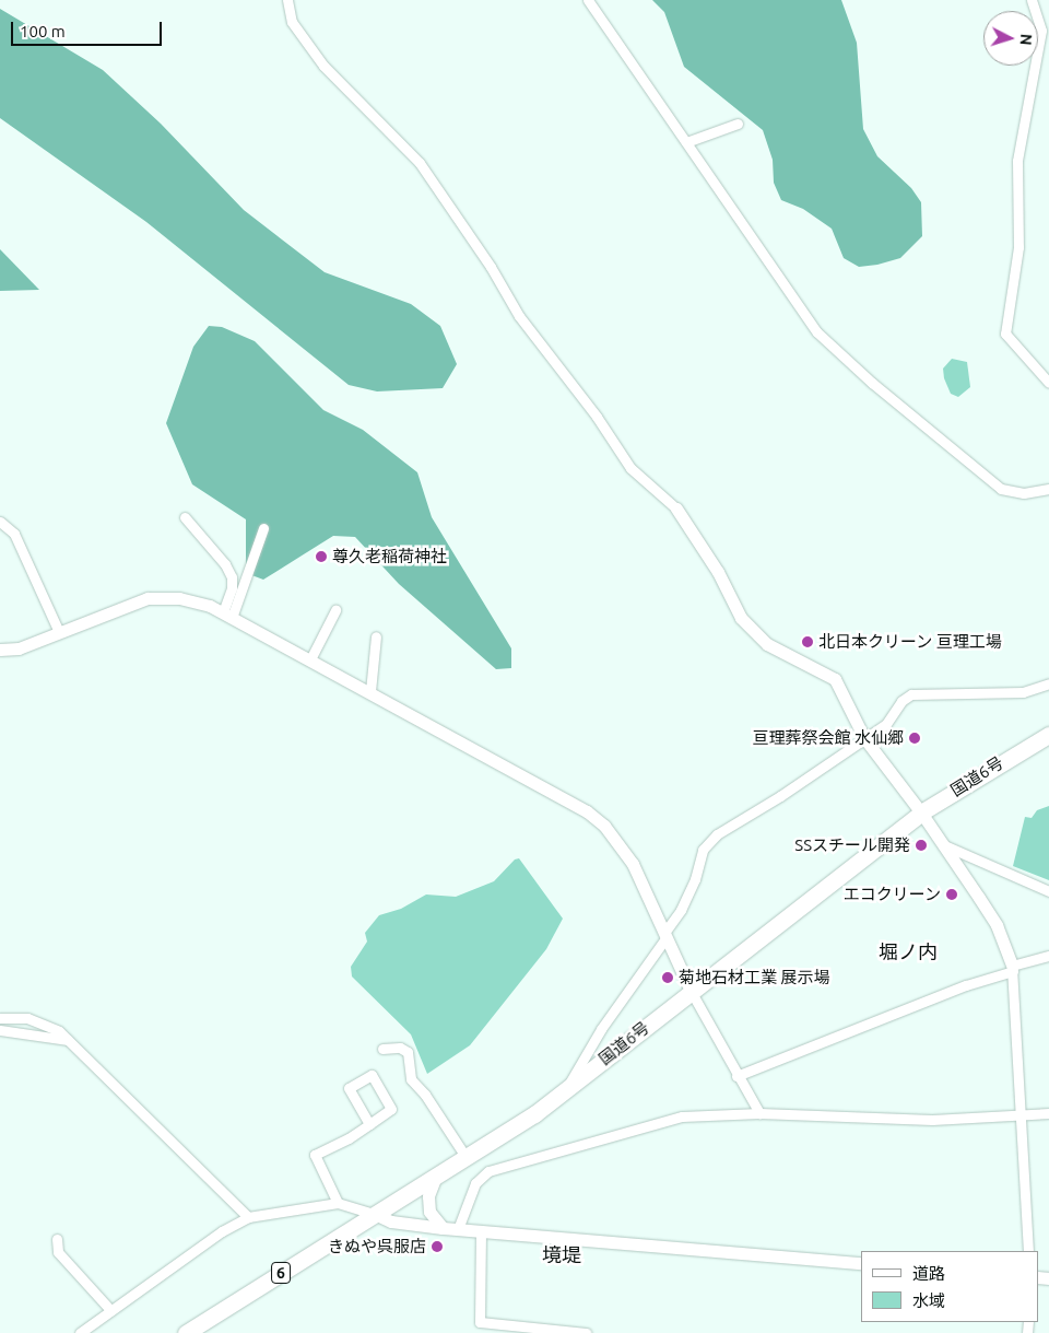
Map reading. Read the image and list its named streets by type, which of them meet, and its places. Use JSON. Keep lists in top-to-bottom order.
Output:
{
  "streets": {
    "highway": ["国道6号", "6"]
  },
  "districts": ["堀ノ内", "境堤"],
  "places": [
    "尊久老稲荷神社",
    "北日本クリーン 亘理工場",
    "亘理葬祭会館 水仙郷",
    "SSスチール開発",
    "エコクリーン",
    "菊地石材工業 展示場",
    "きぬや呉服店"
  ],
  "legend": ["道路", "水域"],
  "scale_bar": "100 m",
  "north": "right"
}
